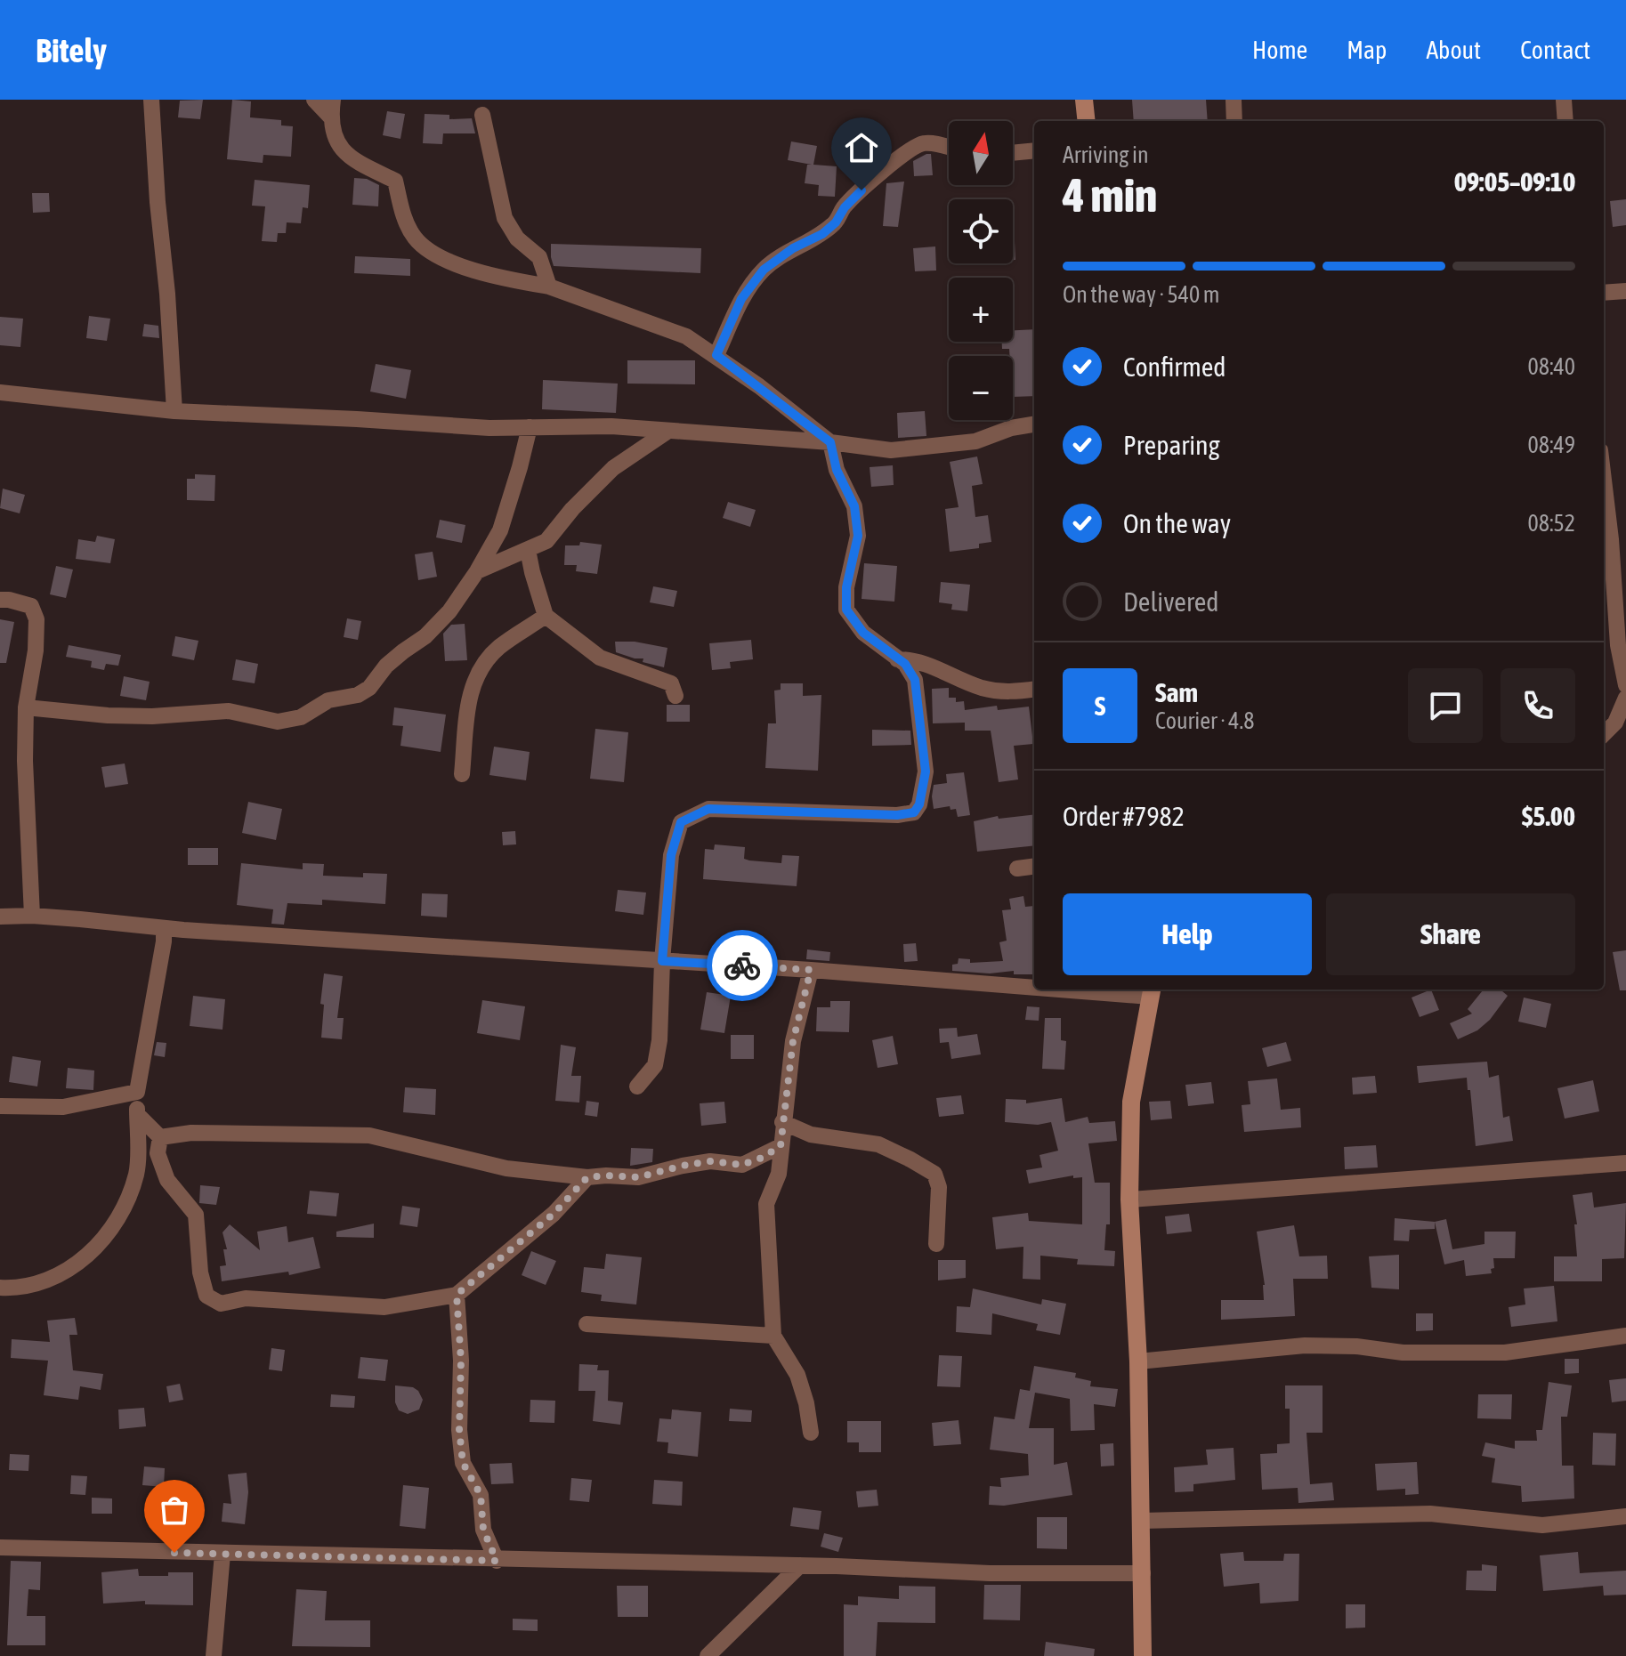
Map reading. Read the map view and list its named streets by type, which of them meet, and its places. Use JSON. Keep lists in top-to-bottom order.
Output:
{
  "north": "top",
  "page": {
    "header": "Bitely",
    "nav": [
      "Home",
      "Map",
      "About",
      "Contact"
    ],
    "map_buttons": ["+", "−"],
    "heading": ["4 min", "Arriving in", "09:05–09:10"],
    "panel": [
      "Sam",
      "Courier · 4.8",
      "Order #7982",
      "$5.00"
    ],
    "bar": "On the way · 540 m",
    "list": [
      ["Confirmed", "08:40"],
      ["Preparing", "08:49"],
      ["On the way", "08:52"],
      "Delivered"
    ],
    "round": "S",
    "buttons": ["Help", "Share"]
  }
}
